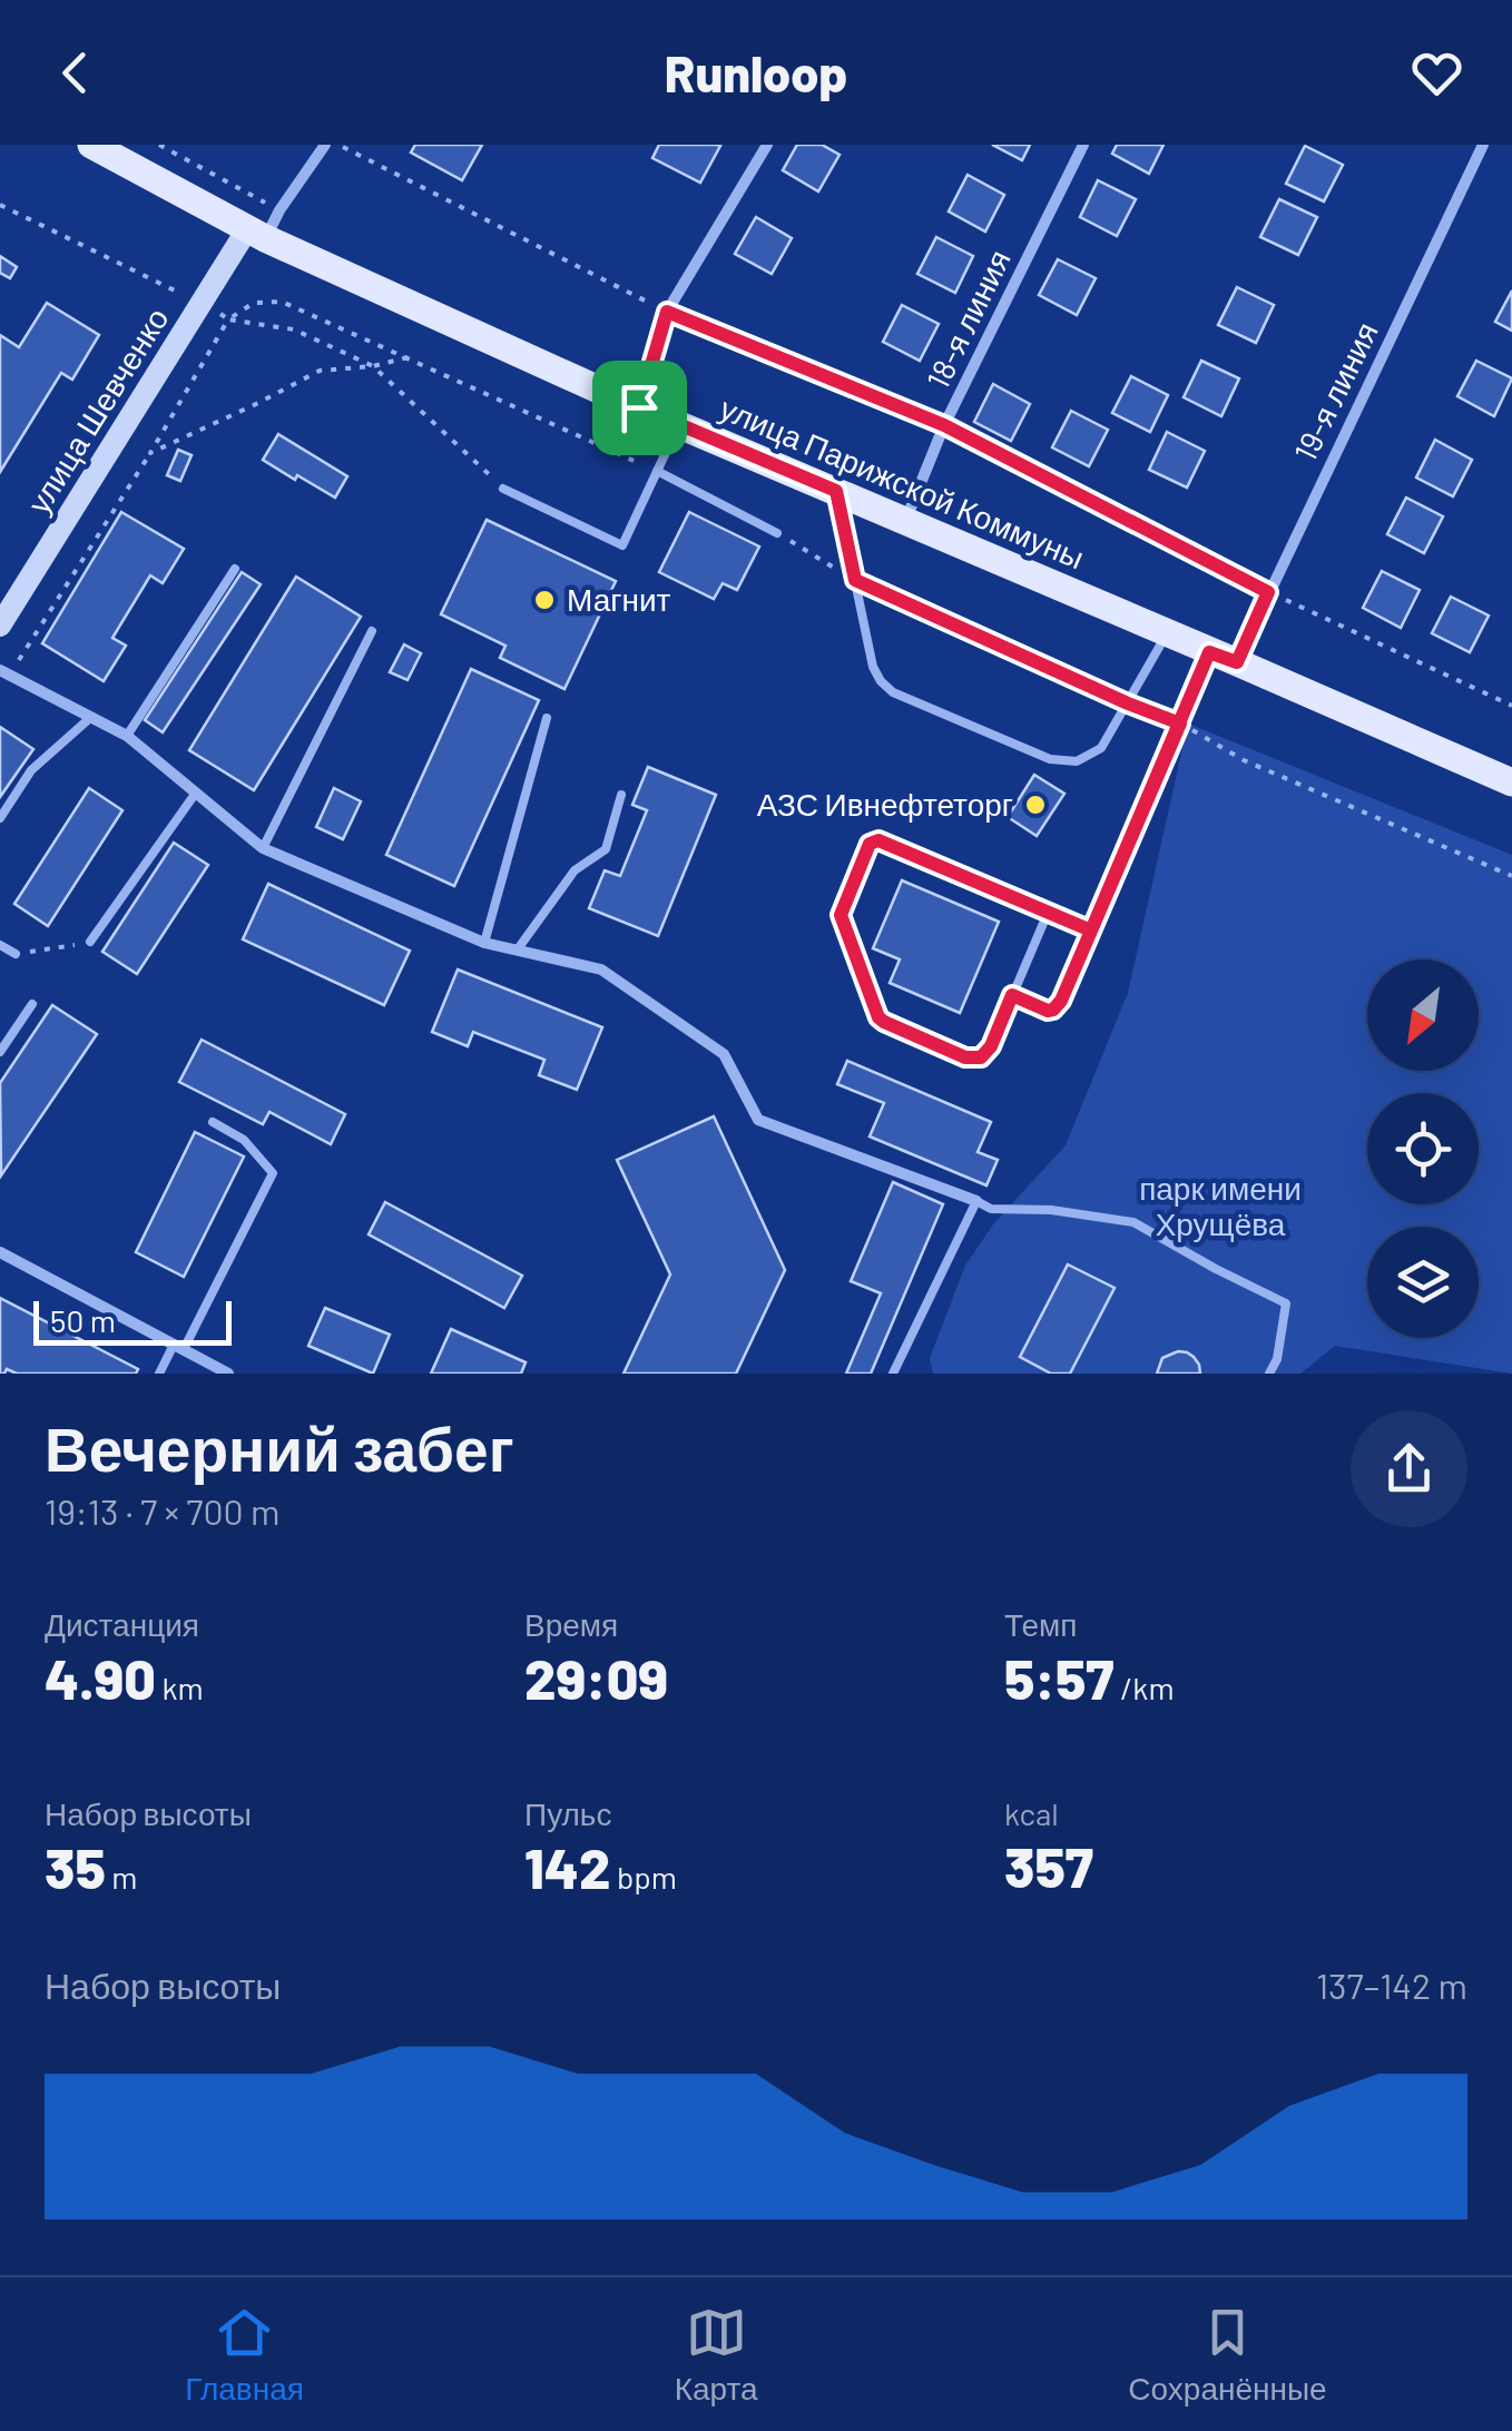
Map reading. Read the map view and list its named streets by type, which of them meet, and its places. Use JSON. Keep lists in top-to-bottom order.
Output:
{
  "streets": {
    "main road": ["улица Парижской Коммуны"],
    "street": ["18-я линия", "19-я линия", "улица Шевченко"]
  },
  "crossings": [
    ["18-я линия", "улица Парижской Коммуны"],
    ["19-я линия", "улица Парижской Коммуны"],
    ["улица Шевченко", "улица Парижской Коммуны"]
  ],
  "parks": ["парк имени Хрущёва"],
  "places": ["Магнит", "АЗС Ивнефтеторг"],
  "scale_bar": "50 m",
  "north": "bottom left",
  "page": {
    "header": "Runloop",
    "scale": "50 m",
    "heading": ["Вечерний забег", "19:13 · 7 × 700 m"],
    "stats": [
      ["Дистанция", "4.90 km"],
      ["Время", "29:09"],
      ["Темп", "5:57 /km"],
      ["Набор высоты", "35 m"],
      ["Пульс", "142 bpm"],
      ["kcal", "357"]
    ],
    "chart": ["Набор высоты", "137–142 m"],
    "tabs": ["Главная", "Карта", "Сохранённые"]
  }
}
